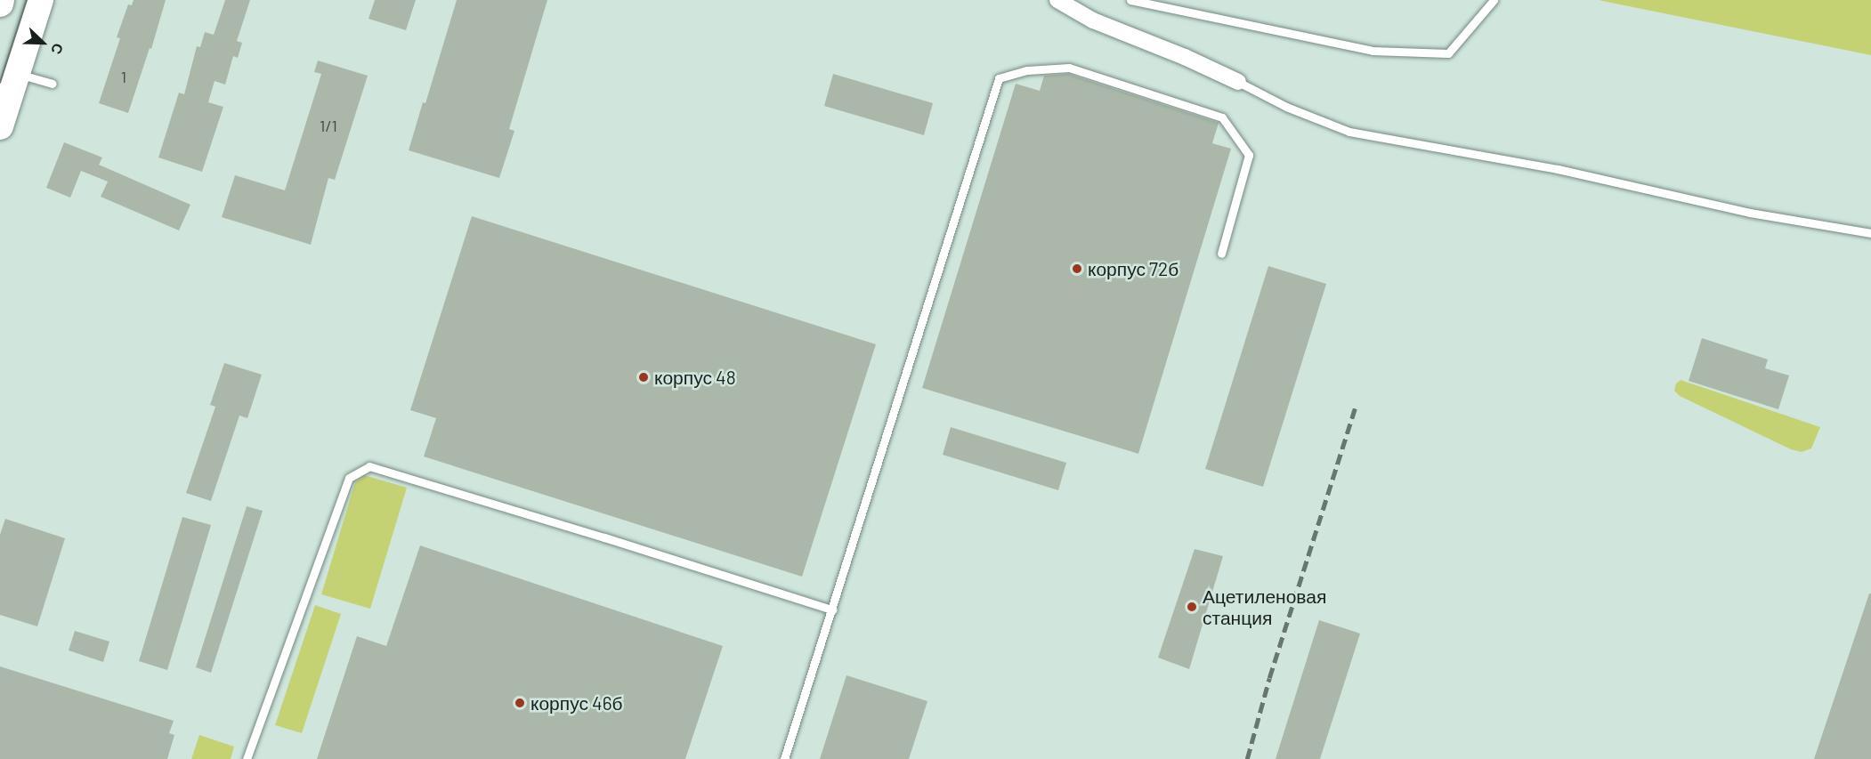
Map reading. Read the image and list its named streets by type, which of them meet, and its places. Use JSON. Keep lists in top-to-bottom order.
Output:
{
  "places": [
    "корпус 72б",
    "корпус 48",
    "Ацетиленовая станция",
    "корпус 46б"
  ],
  "house_numbers": ["1", "1/1"],
  "north": "bottom right"
}
